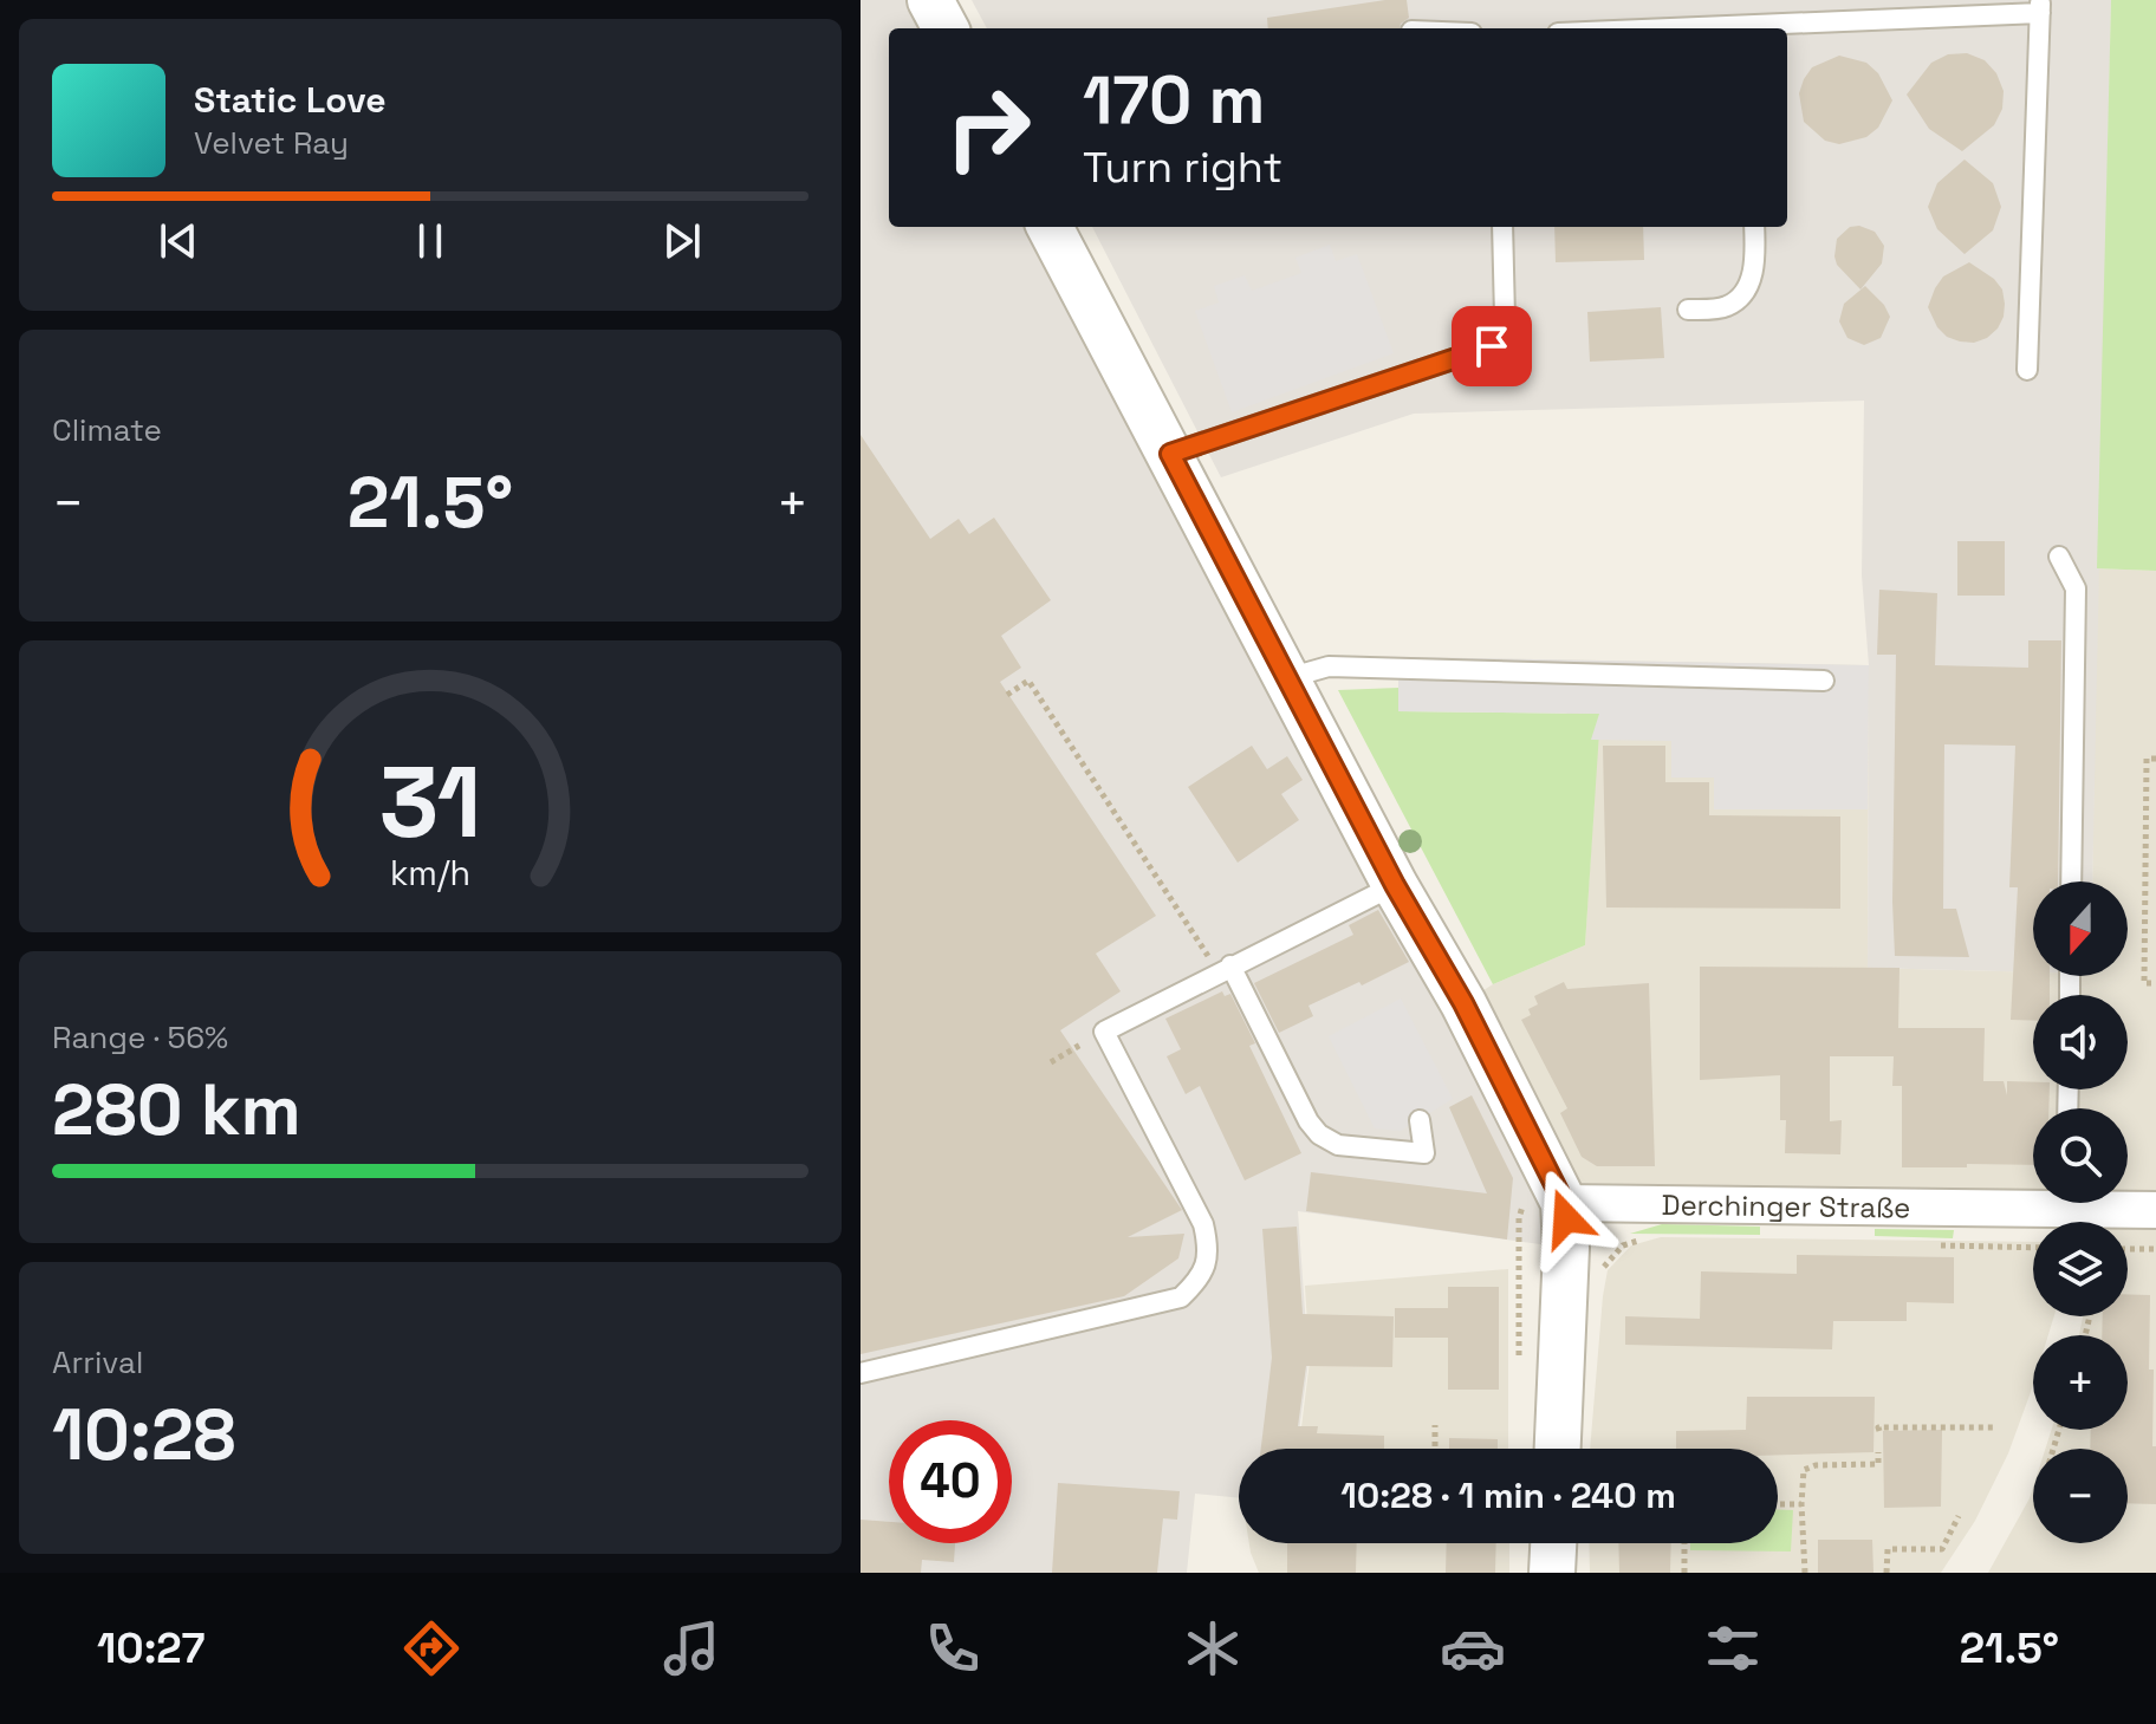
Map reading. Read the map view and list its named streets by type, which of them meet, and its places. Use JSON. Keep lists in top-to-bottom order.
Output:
{
  "streets": {
    "street": ["Derchinger Straße"]
  },
  "north": "bottom",
  "page": {
    "turn": ["170 m", "Turn right"],
    "song": ["Static Love", "Velvet Ray"],
    "tile": [
      "Climate",
      ["Range · 56%", "280 km"],
      ["Arrival", "10:28"]
    ],
    "heat": ["−", "21.5°", "+"],
    "map_buttons": ["+", "−"],
    "limit": "40",
    "trip": "10:28 · 1 min · 240 m",
    "tabs": ["10:27", "21.5°"],
    "gauge": ["31", "km/h"]
  }
}
